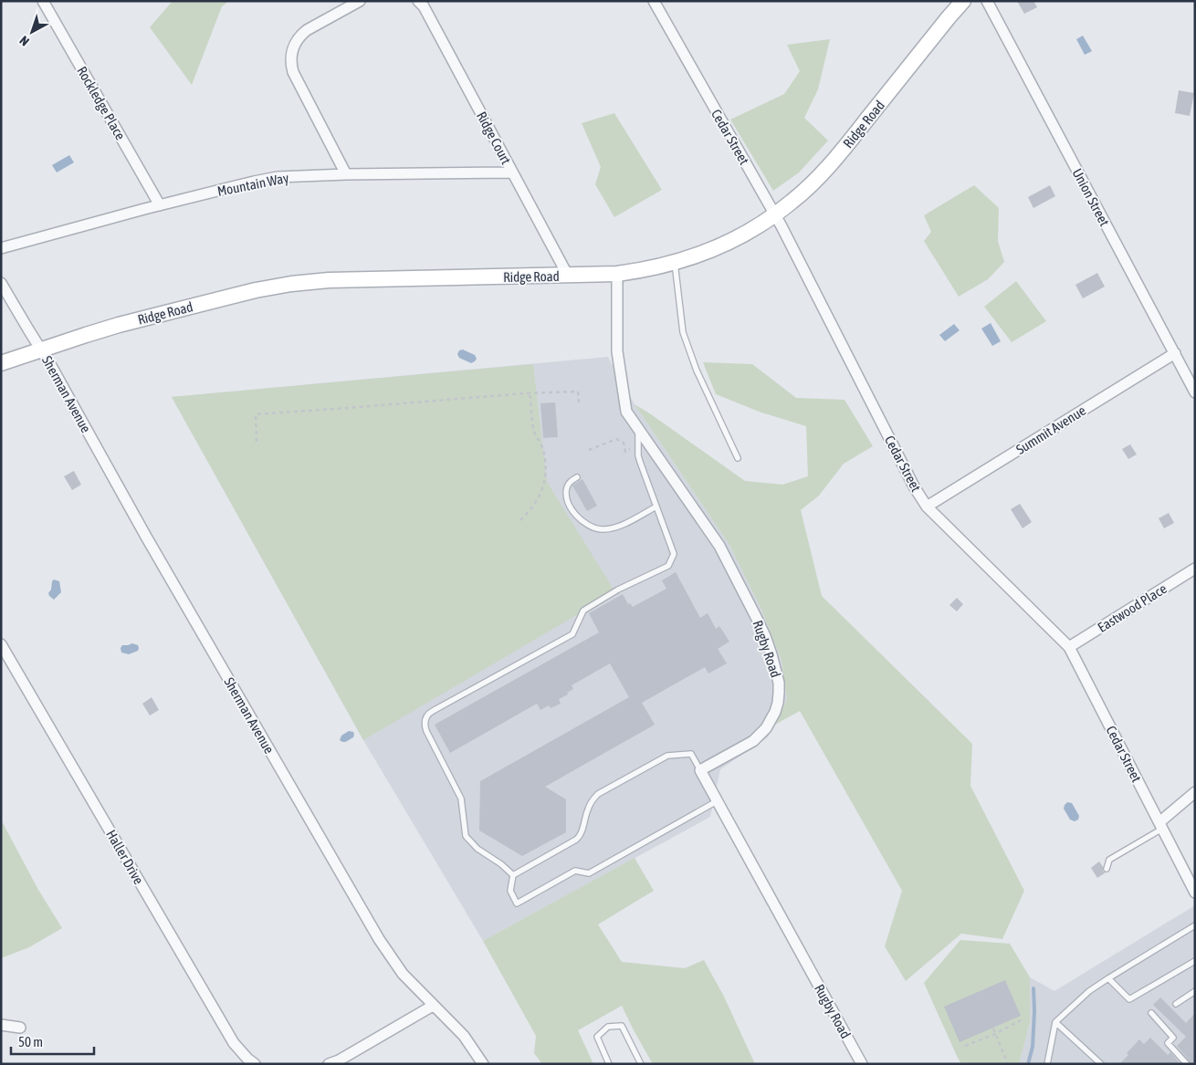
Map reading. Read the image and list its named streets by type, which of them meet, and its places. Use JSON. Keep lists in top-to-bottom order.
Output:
{
  "streets": {
    "main road": ["Ridge Road"],
    "street": [
      "Rockledge Place",
      "Cedar Street",
      "Ridge Court",
      "Mountain Way",
      "Union Street",
      "Sherman Avenue",
      "Summit Avenue",
      "Eastwood Place",
      "Rugby Road",
      "Haller Drive"
    ]
  },
  "crossings": [
    ["Rockledge Place", "Mountain Way"],
    ["Ridge Road", "Cedar Street"],
    ["Ridge Road", "Ridge Court"],
    ["Ridge Road", "Sherman Avenue"],
    ["Ridge Road", "Rugby Road"],
    ["Cedar Street", "Summit Avenue"],
    ["Cedar Street", "Eastwood Place"],
    ["Ridge Court", "Mountain Way"],
    ["Union Street", "Summit Avenue"]
  ],
  "scale_bar": "50 m",
  "north": "bottom left"
}
